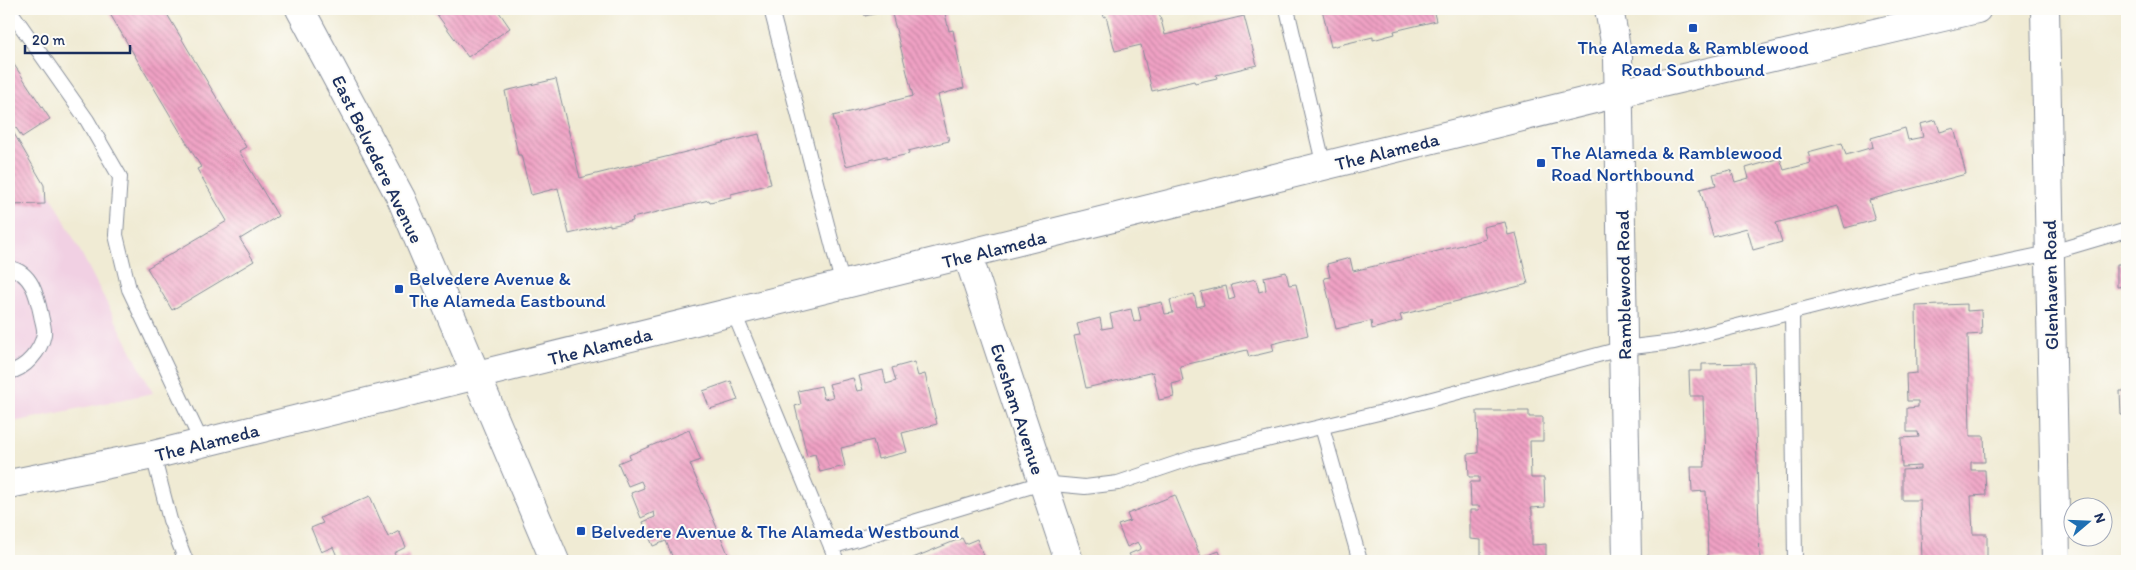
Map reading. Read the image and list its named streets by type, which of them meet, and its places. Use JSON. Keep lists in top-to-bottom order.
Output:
{
  "streets": {
    "main road": [
      "The Alameda",
      "East Belvedere Avenue",
      "Ramblewood Road",
      "Glenhaven Road",
      "Evesham Avenue"
    ]
  },
  "crossings": [
    ["The Alameda", "East Belvedere Avenue"],
    ["The Alameda", "Ramblewood Road"],
    ["The Alameda", "Evesham Avenue"]
  ],
  "places": {
    "transit": [
      "The Alameda & Ramblewood Road Southbound",
      "The Alameda & Ramblewood Road Northbound",
      "Belvedere Avenue & The Alameda Eastbound",
      "Belvedere Avenue & The Alameda Westbound"
    ]
  },
  "scale_bar": "20 m",
  "north": "right"
}
